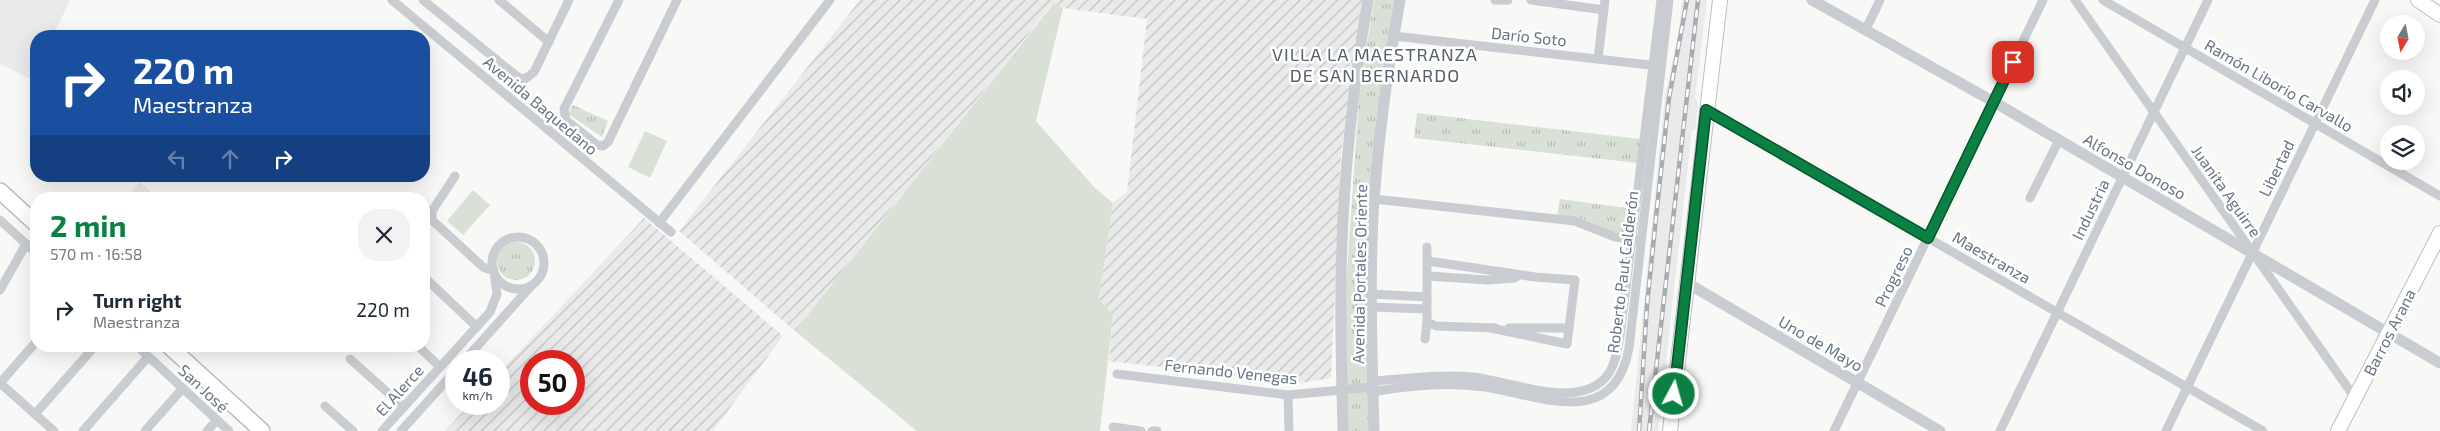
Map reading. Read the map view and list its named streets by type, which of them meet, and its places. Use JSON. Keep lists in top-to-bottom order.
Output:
{
  "streets": {
    "main road": ["Barros Arana"],
    "street": [
      "Darío Soto",
      "Ramón Liborio Carvallo",
      "Avenida Baquedano",
      "Alfonso Donoso",
      "Libertad",
      "Juanita Aguirre",
      "Industria",
      "Maestranza",
      "Roberto Paut Calderón",
      "Avenida Portales Oriente",
      "Progreso",
      "Uno de Mayo",
      "Fernando Venegas",
      "San José",
      "El Alerce"
    ]
  },
  "crossings": [
    ["Darío Soto", "Roberto Paut Calderón"],
    ["Darío Soto", "Avenida Portales Oriente"],
    ["Ramón Liborio Carvallo", "Libertad"],
    ["Ramón Liborio Carvallo", "Industria"],
    ["Alfonso Donoso", "Libertad"],
    ["Alfonso Donoso", "Juanita Aguirre"],
    ["Alfonso Donoso", "Industria"],
    ["Alfonso Donoso", "Progreso"],
    ["Alfonso Donoso", "Barros Arana"],
    ["Libertad", "Juanita Aguirre"],
    ["Libertad", "Maestranza"],
    ["Juanita Aguirre", "Industria"],
    ["Juanita Aguirre", "Barros Arana"],
    ["Industria", "Maestranza"],
    ["Maestranza", "Progreso"],
    ["Roberto Paut Calderón", "Avenida Portales Oriente"],
    ["Roberto Paut Calderón", "Fernando Venegas"],
    ["Avenida Portales Oriente", "Fernando Venegas"],
    ["Progreso", "Uno de Mayo"]
  ],
  "districts": ["VILLA LA MAESTRANZA DE SAN BERNARDO"],
  "north": "bottom",
  "page": {
    "turn": ["220 m", "Maestranza"],
    "heading": ["2 min", "570 m · 16:58"],
    "list": [
      {
        "name": "Turn right",
        "note": "Maestranza",
        "value": "220 m"
      }
    ],
    "speed": "46 km/h",
    "limit": "50"
  }
}
